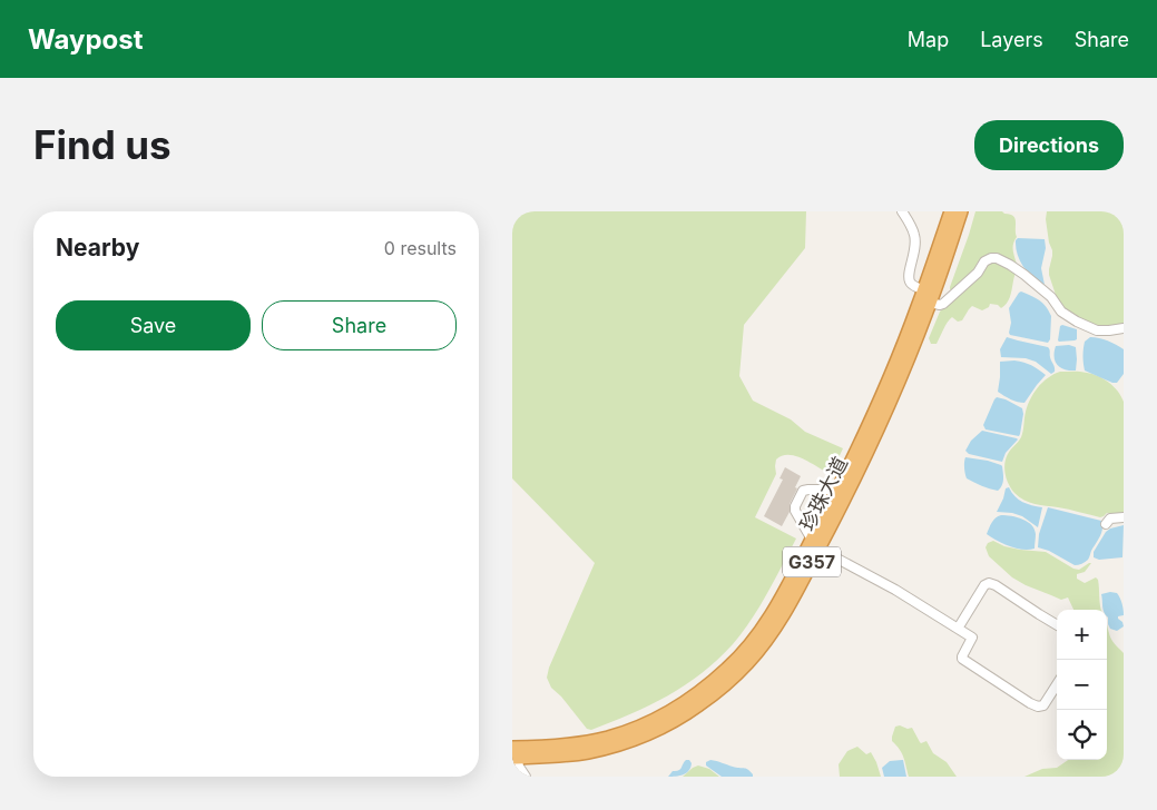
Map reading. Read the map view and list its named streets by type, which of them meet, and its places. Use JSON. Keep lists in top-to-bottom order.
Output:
{
  "streets": {
    "highway": ["珍珠大道", "G357"]
  },
  "page": {
    "header": "Waypost",
    "nav": ["Map", "Layers", "Share"],
    "buttons": [
      "Directions",
      ["Save", "Share"]
    ],
    "title": "Find us",
    "heading": ["Nearby", "0 results"],
    "map_buttons": ["+", "−"]
  }
}
